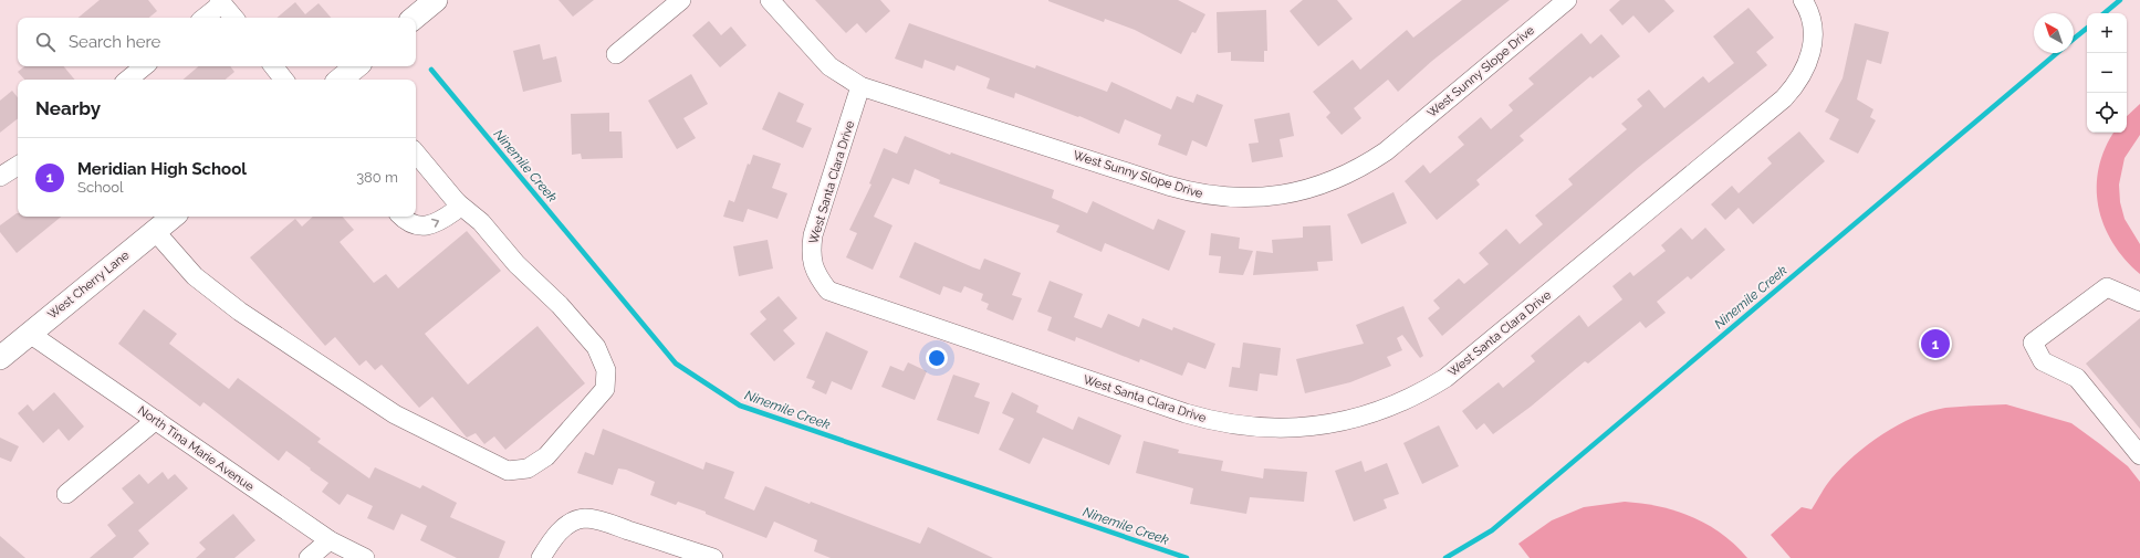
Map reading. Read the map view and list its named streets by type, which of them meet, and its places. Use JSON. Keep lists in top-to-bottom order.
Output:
{
  "streets": {
    "main road": ["West Cherry Lane"],
    "street": ["West Sunny Slope Drive", "West Santa Clara Drive", "North Tina Marie Avenue"]
  },
  "crossings": [
    ["West Sunny Slope Drive", "West Santa Clara Drive"],
    ["West Cherry Lane", "North Tina Marie Avenue"]
  ],
  "water": ["Ninemile Creek"],
  "north": "top left",
  "page": {
    "map_buttons": ["+", "−"],
    "search": "Search here",
    "heading": "Nearby",
    "list": [
      {
        "mark": "1",
        "name": "Meridian High School",
        "note": "School",
        "value": "380 m"
      }
    ],
    "pins": "1"
  }
}
